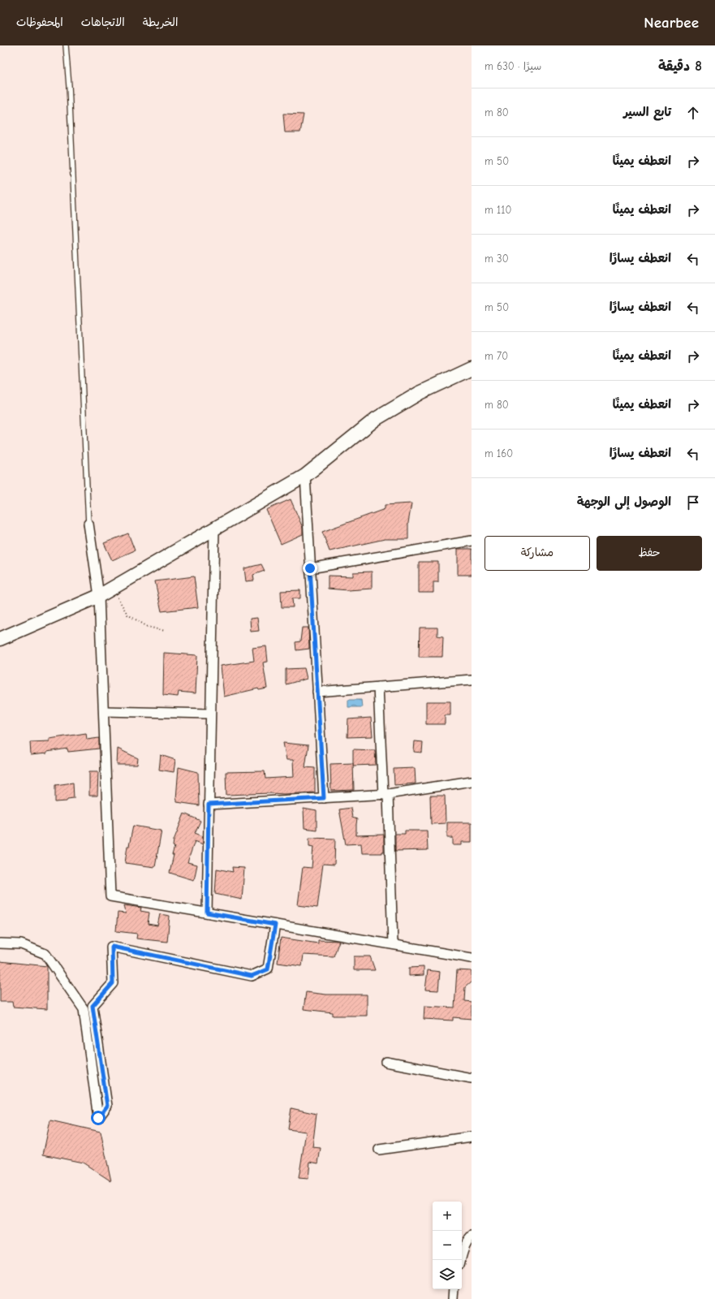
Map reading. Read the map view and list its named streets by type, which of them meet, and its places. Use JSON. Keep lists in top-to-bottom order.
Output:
{
  "page": {
    "header": "Nearbee",
    "nav": ["الخريطة", "الاتجاهات", "المحفوظات"],
    "heading": ["8 دقيقة", "سيرًا · 630 m"],
    "list": [
      ["تابع السير", "80 m"],
      ["انعطف يمينًا", "50 m"],
      ["انعطف يمينًا", "110 m"],
      ["انعطف يسارًا", "30 m"],
      ["انعطف يسارًا", "50 m"],
      ["انعطف يمينًا", "70 m"],
      ["انعطف يمينًا", "80 m"],
      ["انعطف يسارًا", "160 m"],
      "الوصول إلى الوجهة"
    ],
    "buttons": ["حفظ", "مشاركة"],
    "map_buttons": ["+", "−"]
  }
}
